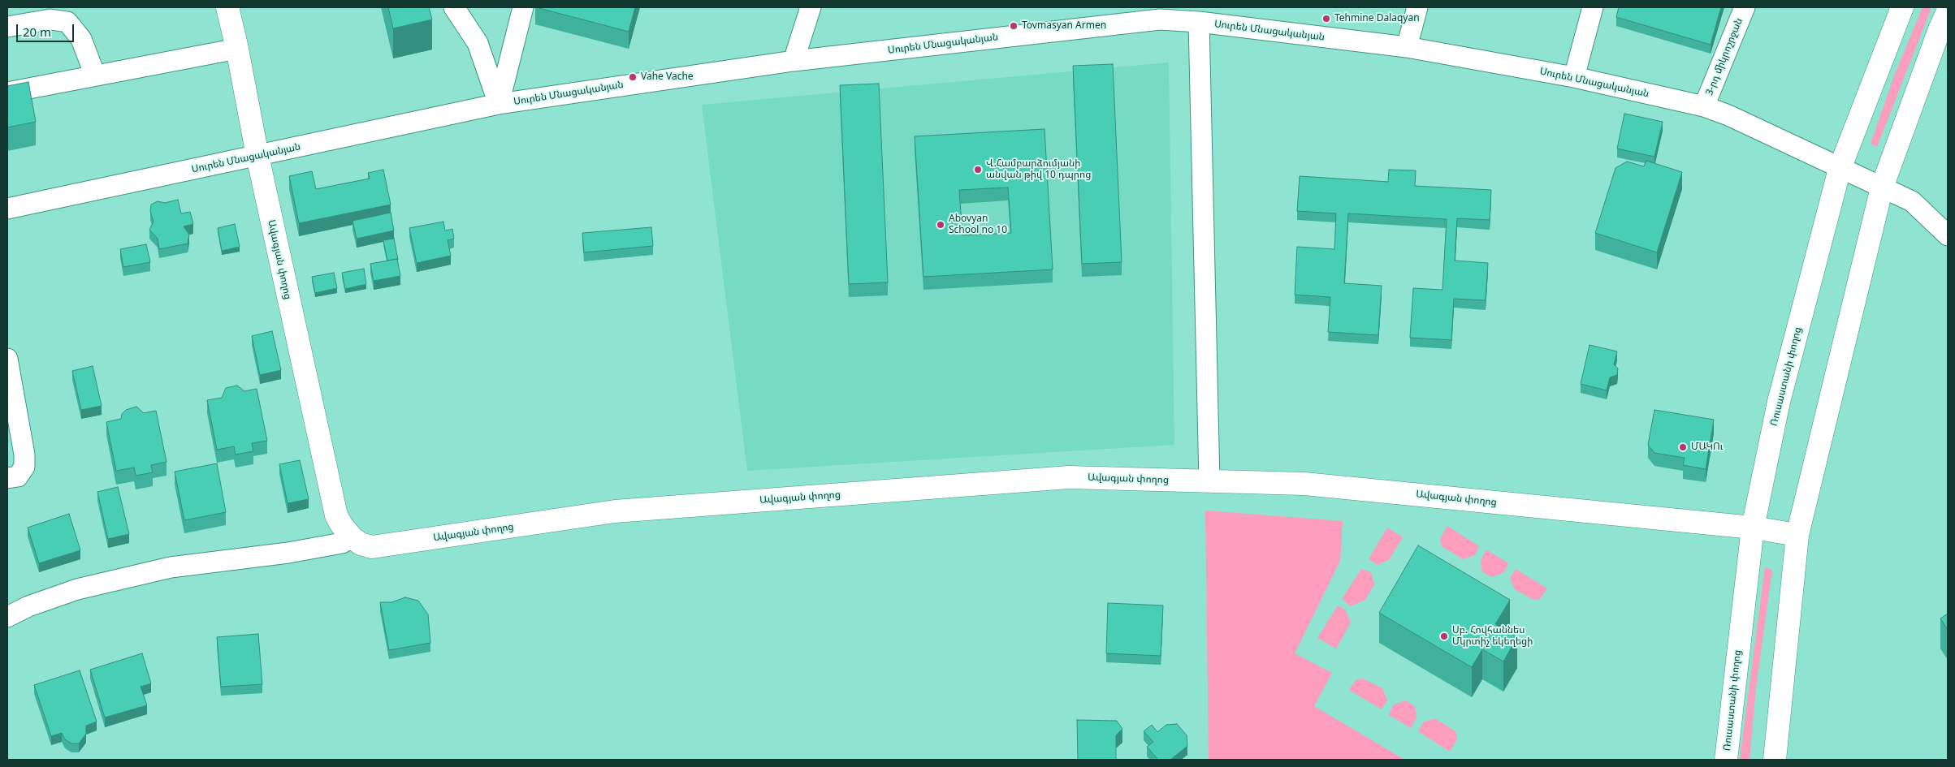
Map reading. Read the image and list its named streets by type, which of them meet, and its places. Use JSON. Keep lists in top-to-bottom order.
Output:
{
  "streets": {
    "street": [
      "Սուրեն Մնացականյան",
      "3-րդ միկրոշրջան",
      "Ավագյան փողոց",
      "Ռուսաստանի փողոց"
    ]
  },
  "crossings": [
    ["Սուրեն Մնացականյան", "3-րդ միկրոշրջան"],
    ["Սուրեն Մնացականյան", "Ավագյան փողոց"],
    ["Սուրեն Մնացականյան", "Ռուսաստանի փողոց"],
    ["Ավագյան փողոց", "Ռուսաստանի փողոց"]
  ],
  "places": [
    "Tehmine Dalaqyan",
    "Tovmasyan Armen",
    "Vahe Vache",
    "Վ.Համբարձումյանի անվան թիվ 10 դպրոց",
    "Abovyan School no 10",
    "ՄԱԿՈւ",
    "Սբ. Հովհաննես Մկրտիչ եկեղեցի"
  ],
  "scale_bar": "20 m"
}
